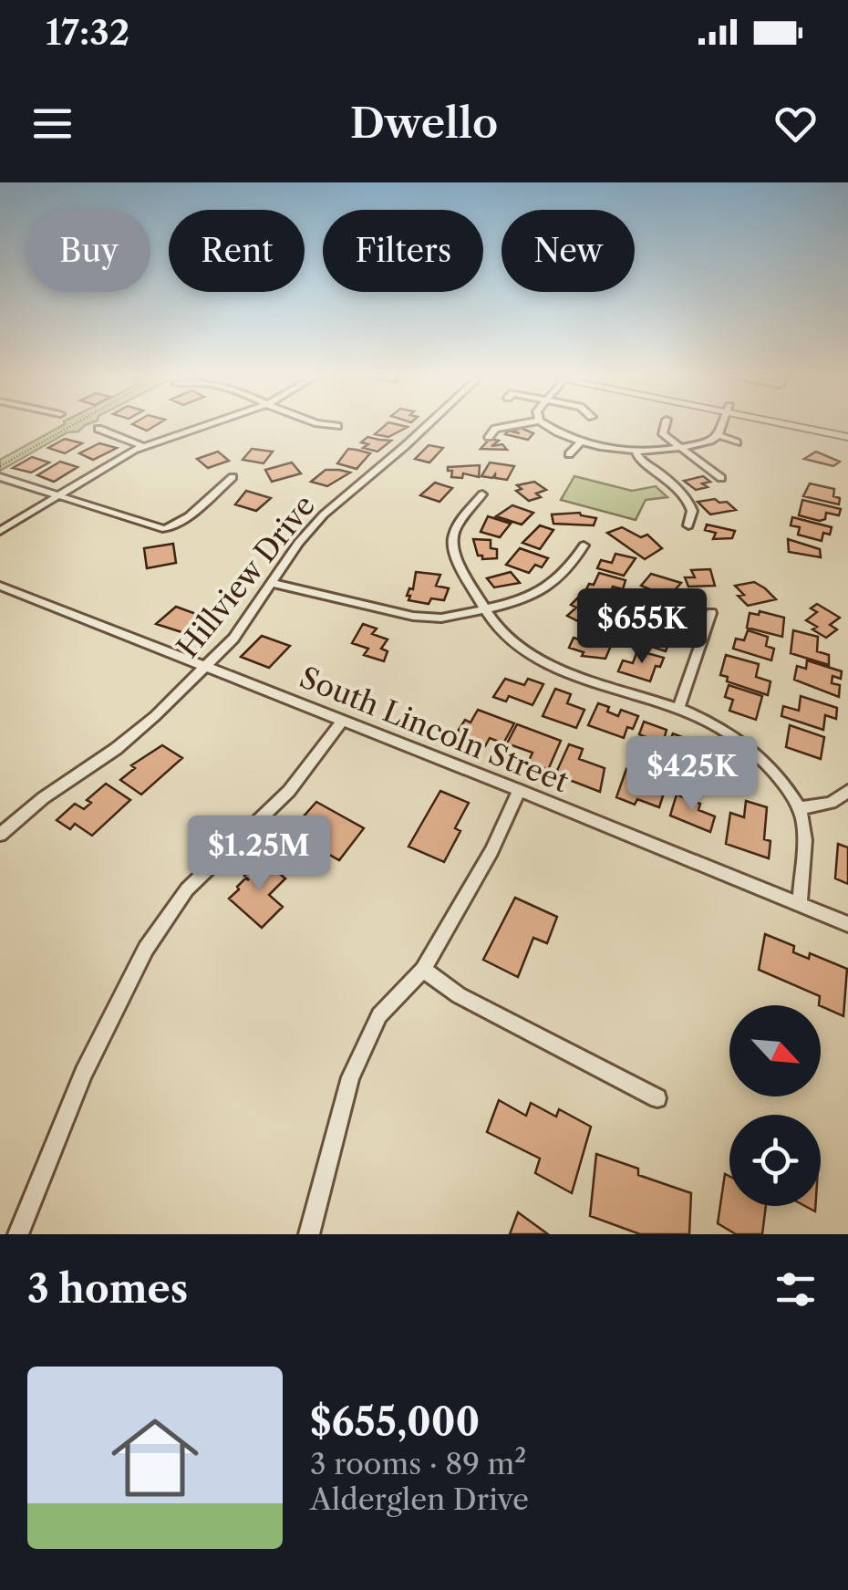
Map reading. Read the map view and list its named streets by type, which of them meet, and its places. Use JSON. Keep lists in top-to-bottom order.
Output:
{
  "streets": {
    "street": ["Hillview Drive", "South Lincoln Street"]
  },
  "crossings": [
    ["Hillview Drive", "South Lincoln Street"]
  ],
  "north": "bottom right",
  "page": {
    "status": "17:32",
    "header": "Dwello",
    "chip": [
      "Buy",
      "Rent",
      "Filters",
      "New"
    ],
    "price": ["$655K", "$425K", "$1.25M"],
    "heading": "3 homes",
    "list": [
      {
        "name": "$655,000",
        "note": "3 rooms · 89 m² · Alderglen Drive"
      }
    ]
  }
}
